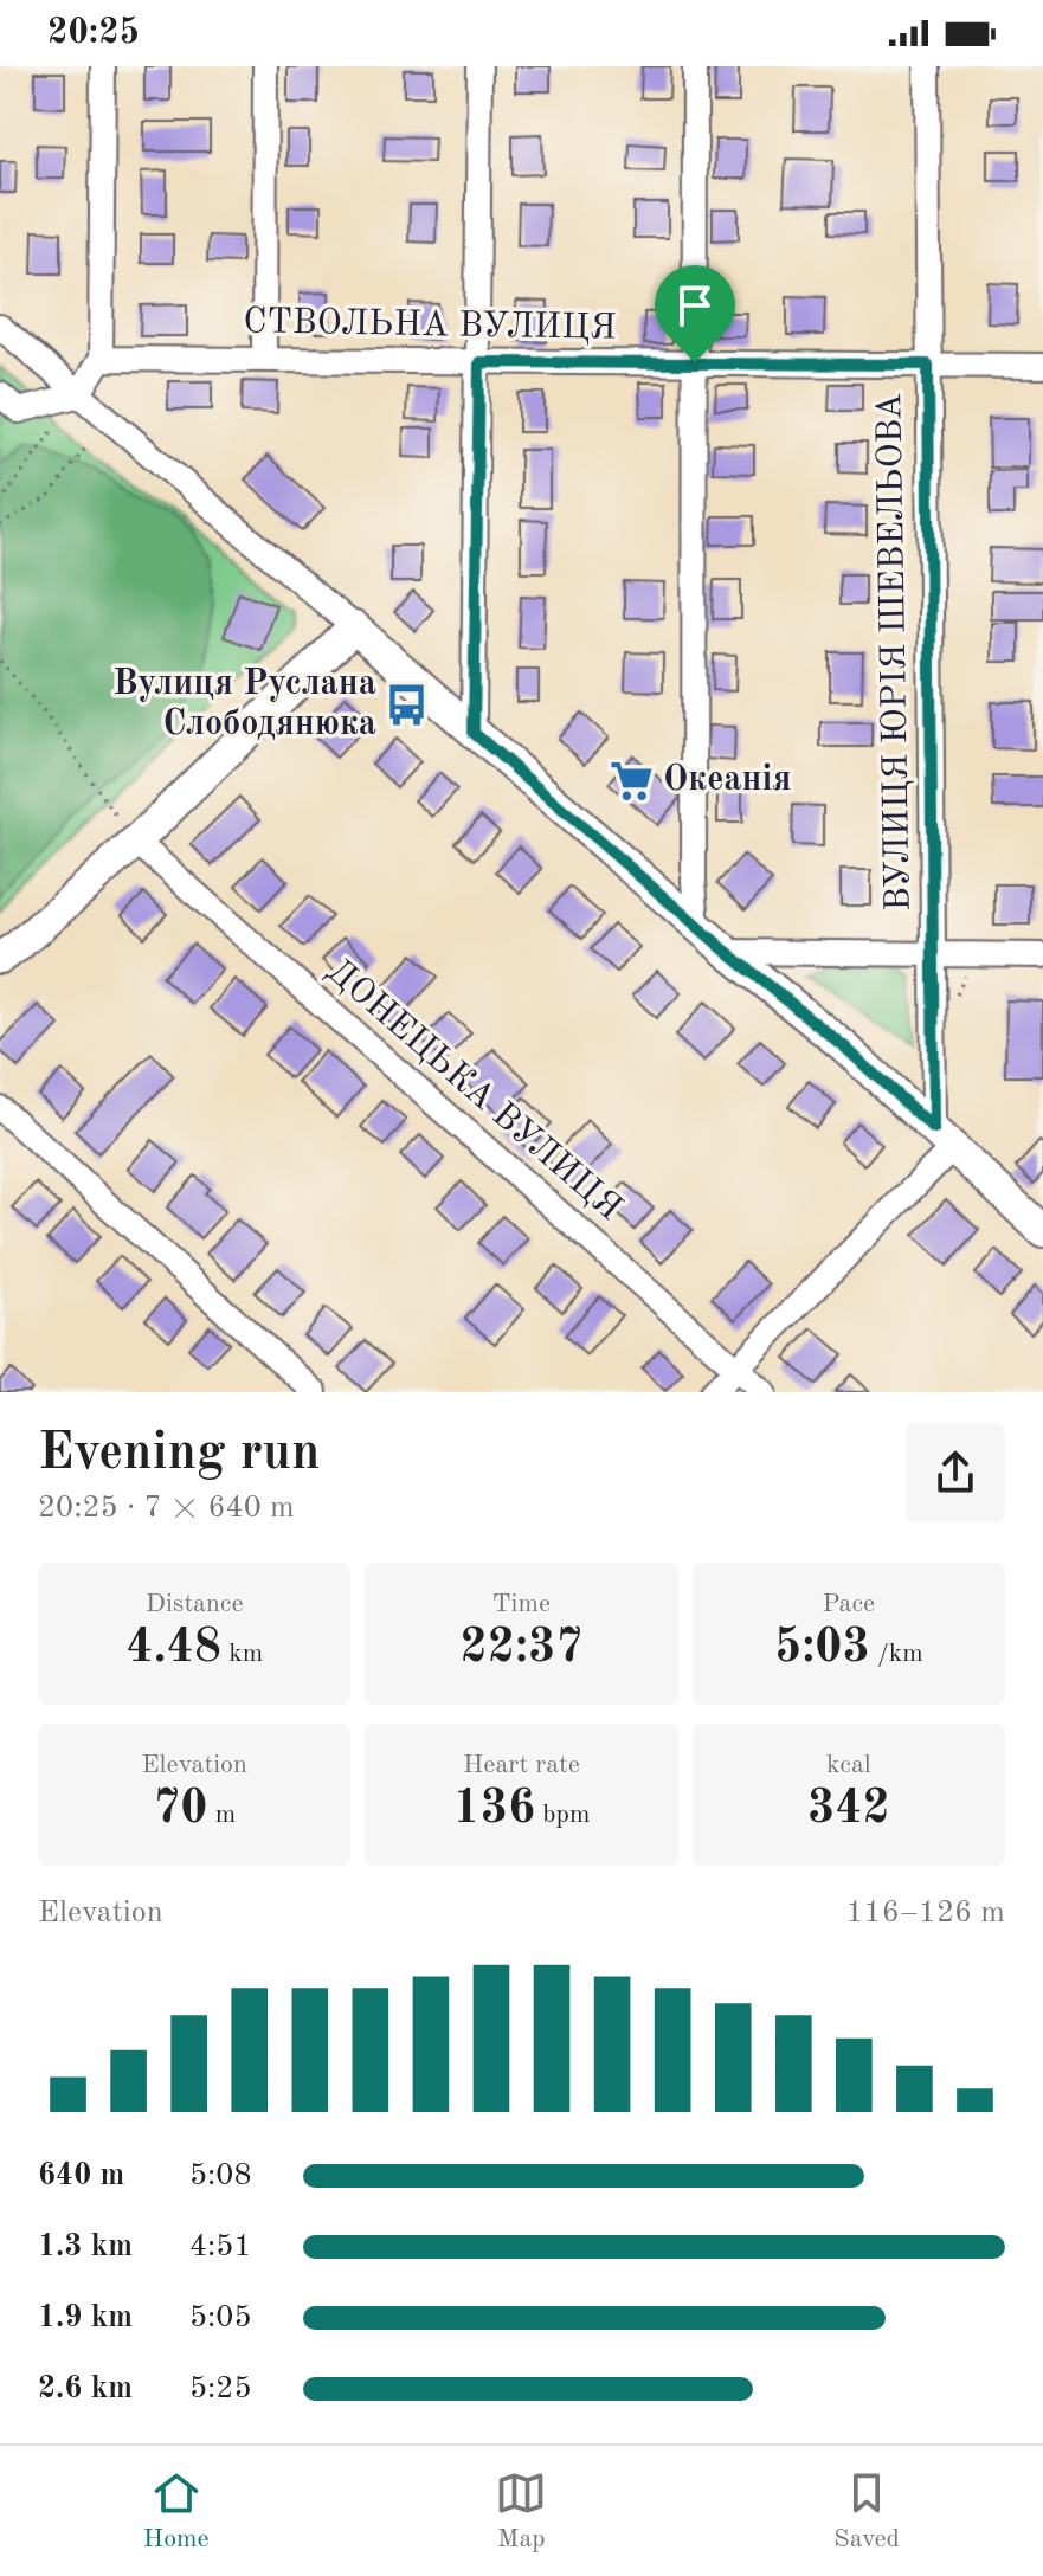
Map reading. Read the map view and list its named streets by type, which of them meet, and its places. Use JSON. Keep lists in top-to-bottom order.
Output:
{
  "streets": {
    "street": ["СТВОЛЬНА ВУЛИЦЯ", "ВУЛИЦЯ ЮРІЯ ШЕВЕЛЬОВА", "ДОНЕЦЬКА ВУЛИЦЯ"]
  },
  "crossings": [
    ["СТВОЛЬНА ВУЛИЦЯ", "ВУЛИЦЯ ЮРІЯ ШЕВЕЛЬОВА"]
  ],
  "places": {
    "bus stop": ["Вулиця Руслана Слободянюка"],
    "supermarket": ["Океанія"]
  },
  "page": {
    "status": "20:25",
    "heading": ["Evening run", "20:25 · 7 × 640 m"],
    "stats": [
      ["Distance", "4.48 km"],
      ["Time", "22:37"],
      ["Pace", "5:03 /km"],
      ["Elevation", "70 m"],
      ["Heart rate", "136 bpm"],
      ["kcal", "342"]
    ],
    "chart": ["Elevation", "116–126 m"],
    "list": [
      {
        "name": "640 m",
        "note": "5:08"
      },
      {
        "name": "1.3 km",
        "note": "4:51"
      },
      {
        "name": "1.9 km",
        "note": "5:05"
      },
      {
        "name": "2.6 km",
        "note": "5:25"
      }
    ],
    "tabs": ["Home", "Map", "Saved"]
  }
}
